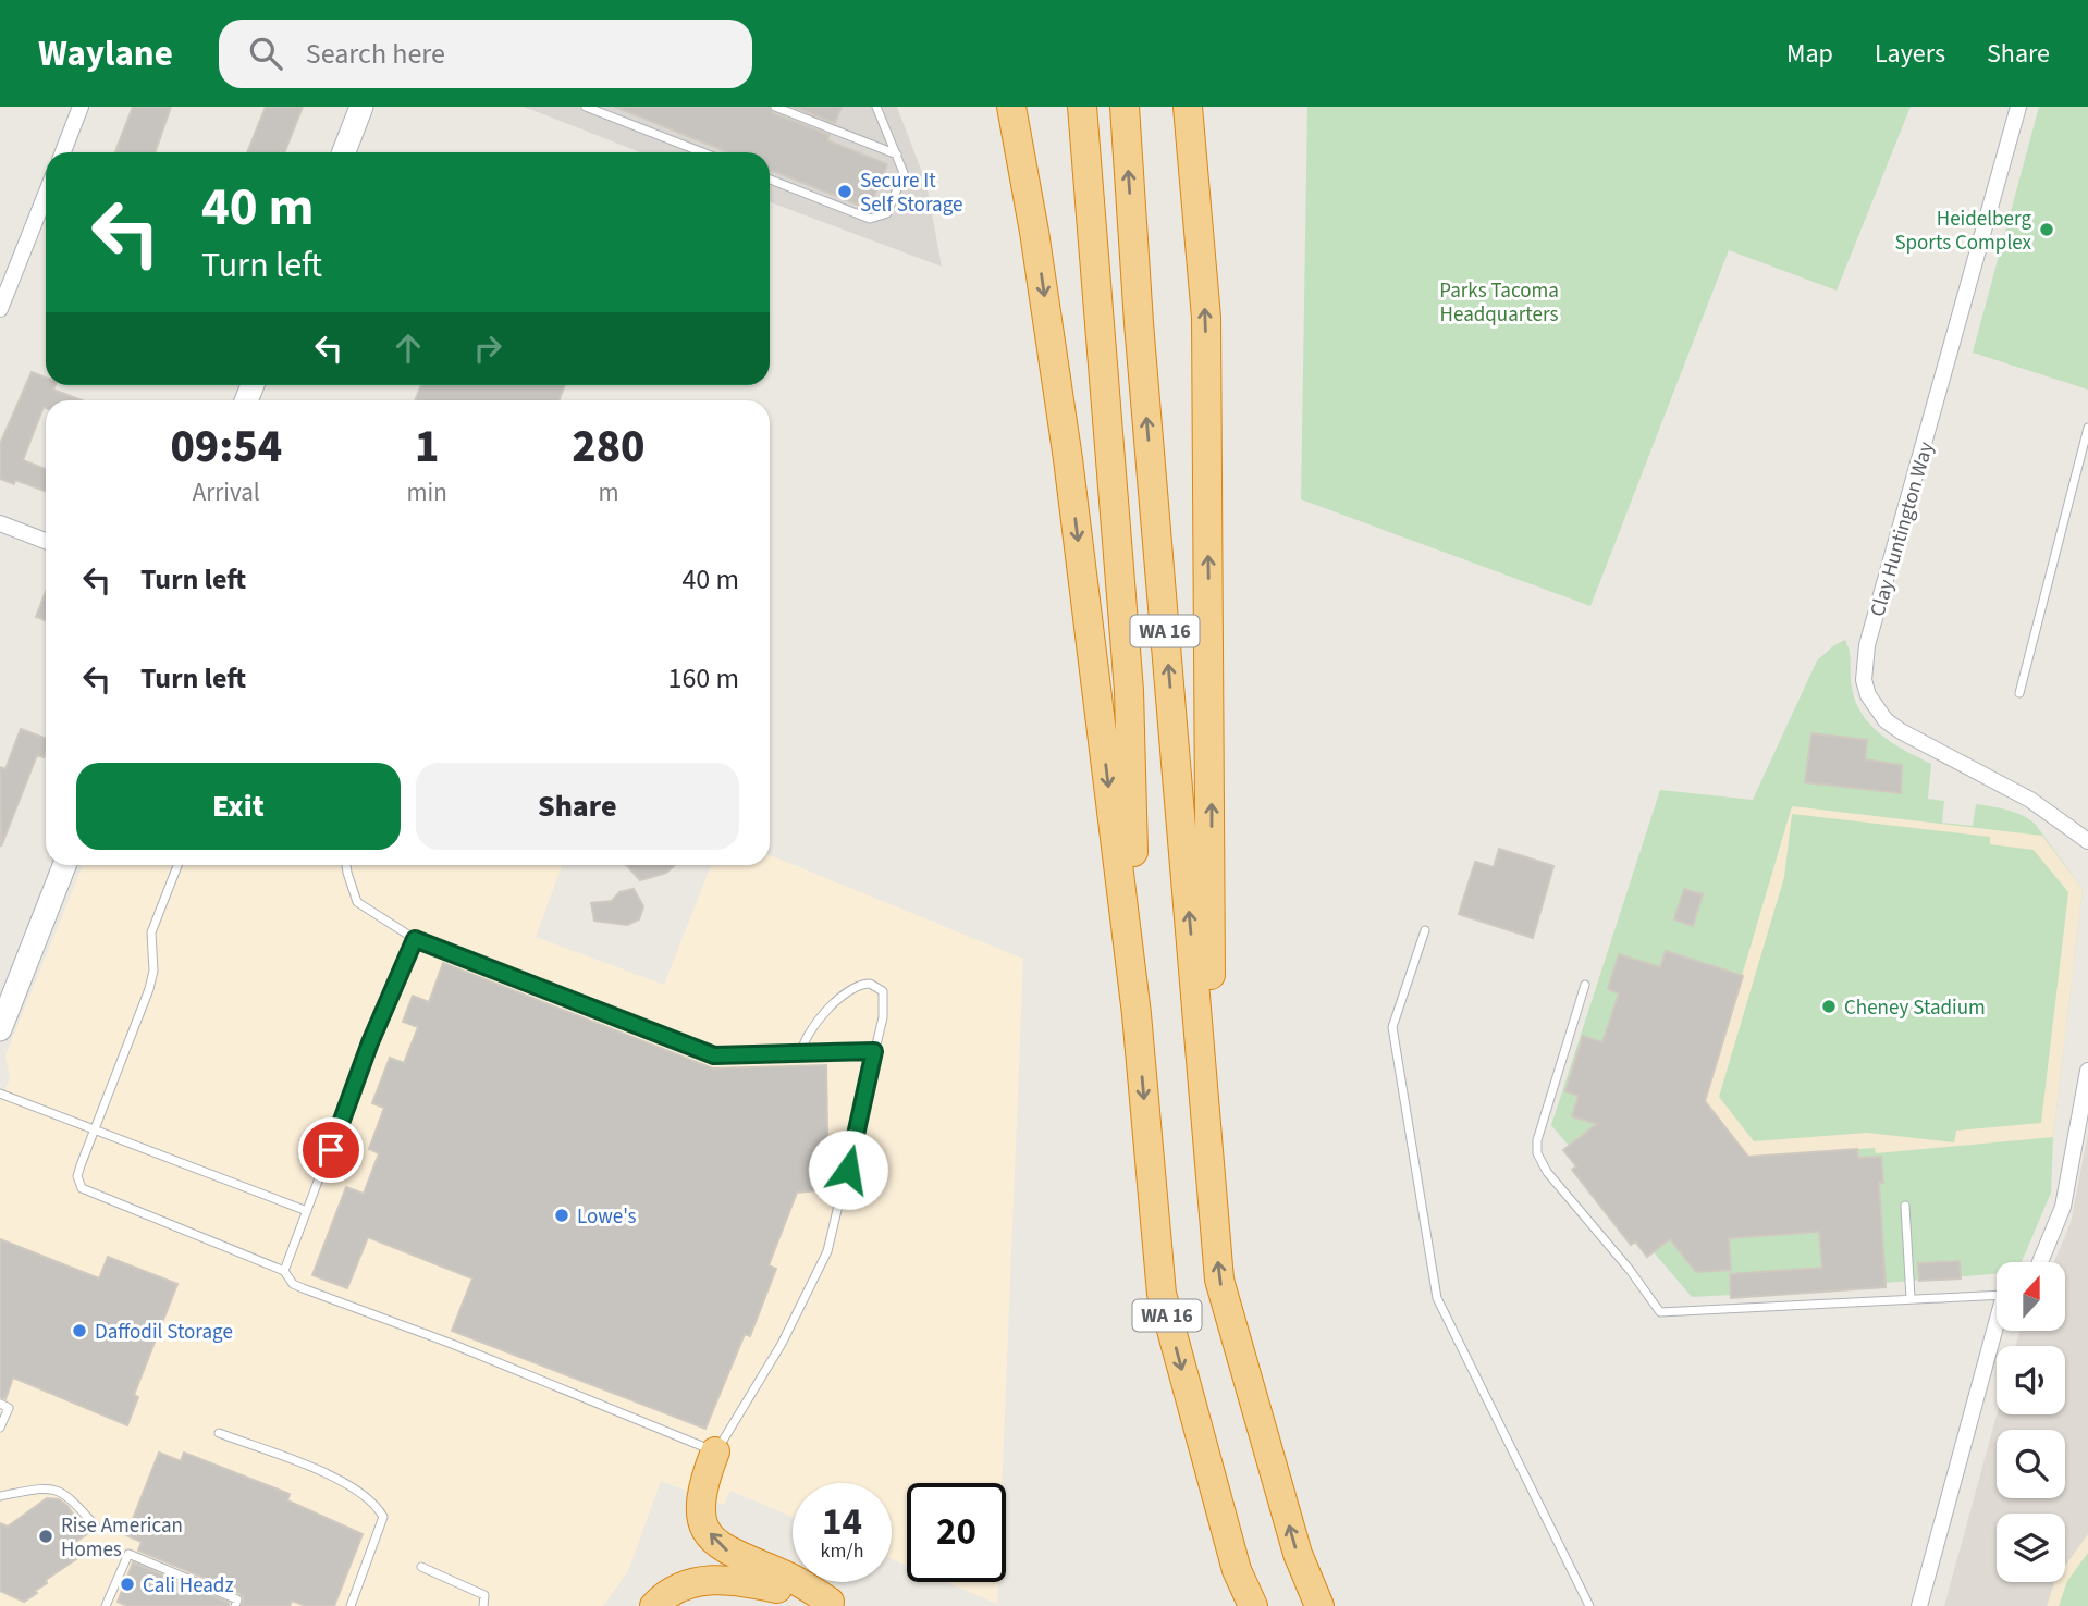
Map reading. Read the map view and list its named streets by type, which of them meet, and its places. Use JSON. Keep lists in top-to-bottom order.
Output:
{
  "streets": {
    "highway": ["WA 16"],
    "street": ["Clay Huntington Way"]
  },
  "parks": ["Parks Tacoma Headquarters"],
  "places": [
    "Secure It Self Storage",
    "Heidelberg Sports Complex",
    "Cheney Stadium",
    "Lowe's",
    "Daffodil Storage",
    "Rise American Homes",
    "Cali Headz"
  ],
  "north": "top",
  "page": {
    "header": "Waylane",
    "search": "Search here",
    "nav": ["Map", "Layers", "Share"],
    "turn": ["40 m", "Turn left"],
    "eta": [
      "09:54",
      "Arrival",
      "1",
      "min",
      "280",
      "m"
    ],
    "list": [
      {
        "name": "Turn left",
        "value": "40 m"
      },
      {
        "name": "Turn left",
        "value": "160 m"
      }
    ],
    "buttons": ["Exit", "Share"],
    "speed": "14 km/h",
    "limit": "20"
  }
}
